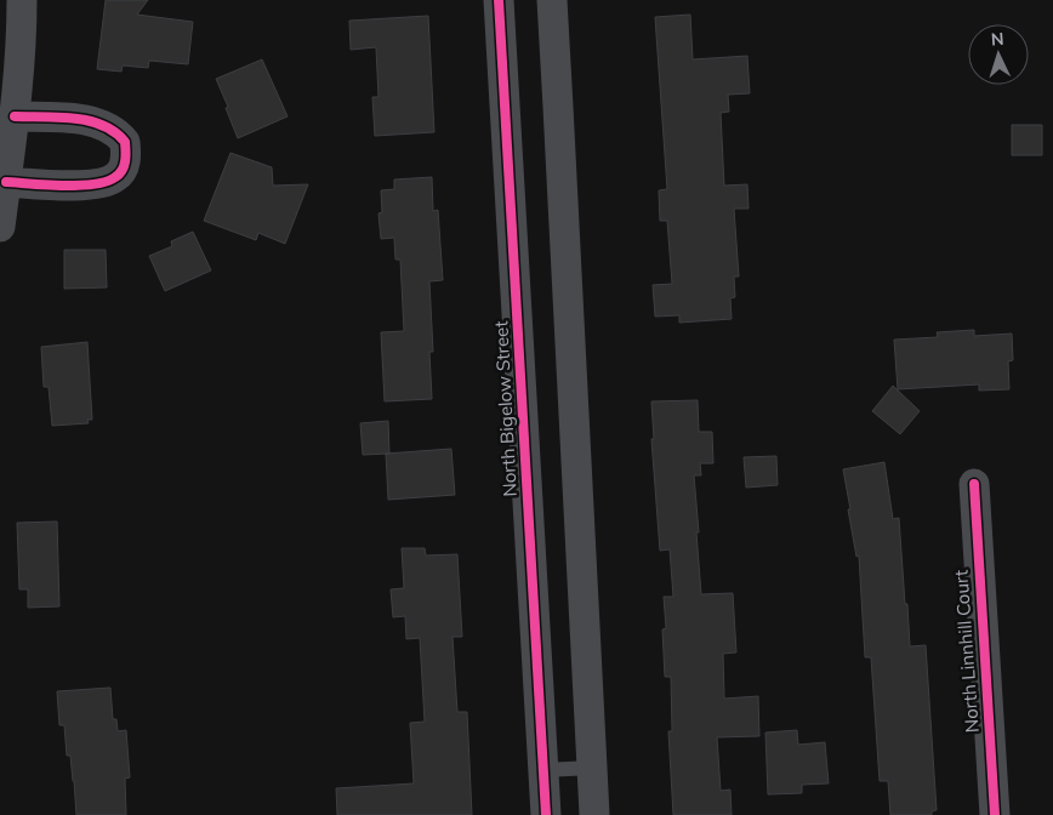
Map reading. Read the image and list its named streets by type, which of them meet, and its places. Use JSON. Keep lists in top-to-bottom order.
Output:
{
  "streets": {
    "street": ["North Bigelow Street", "North Linnhill Court"]
  },
  "north": "top"
}
